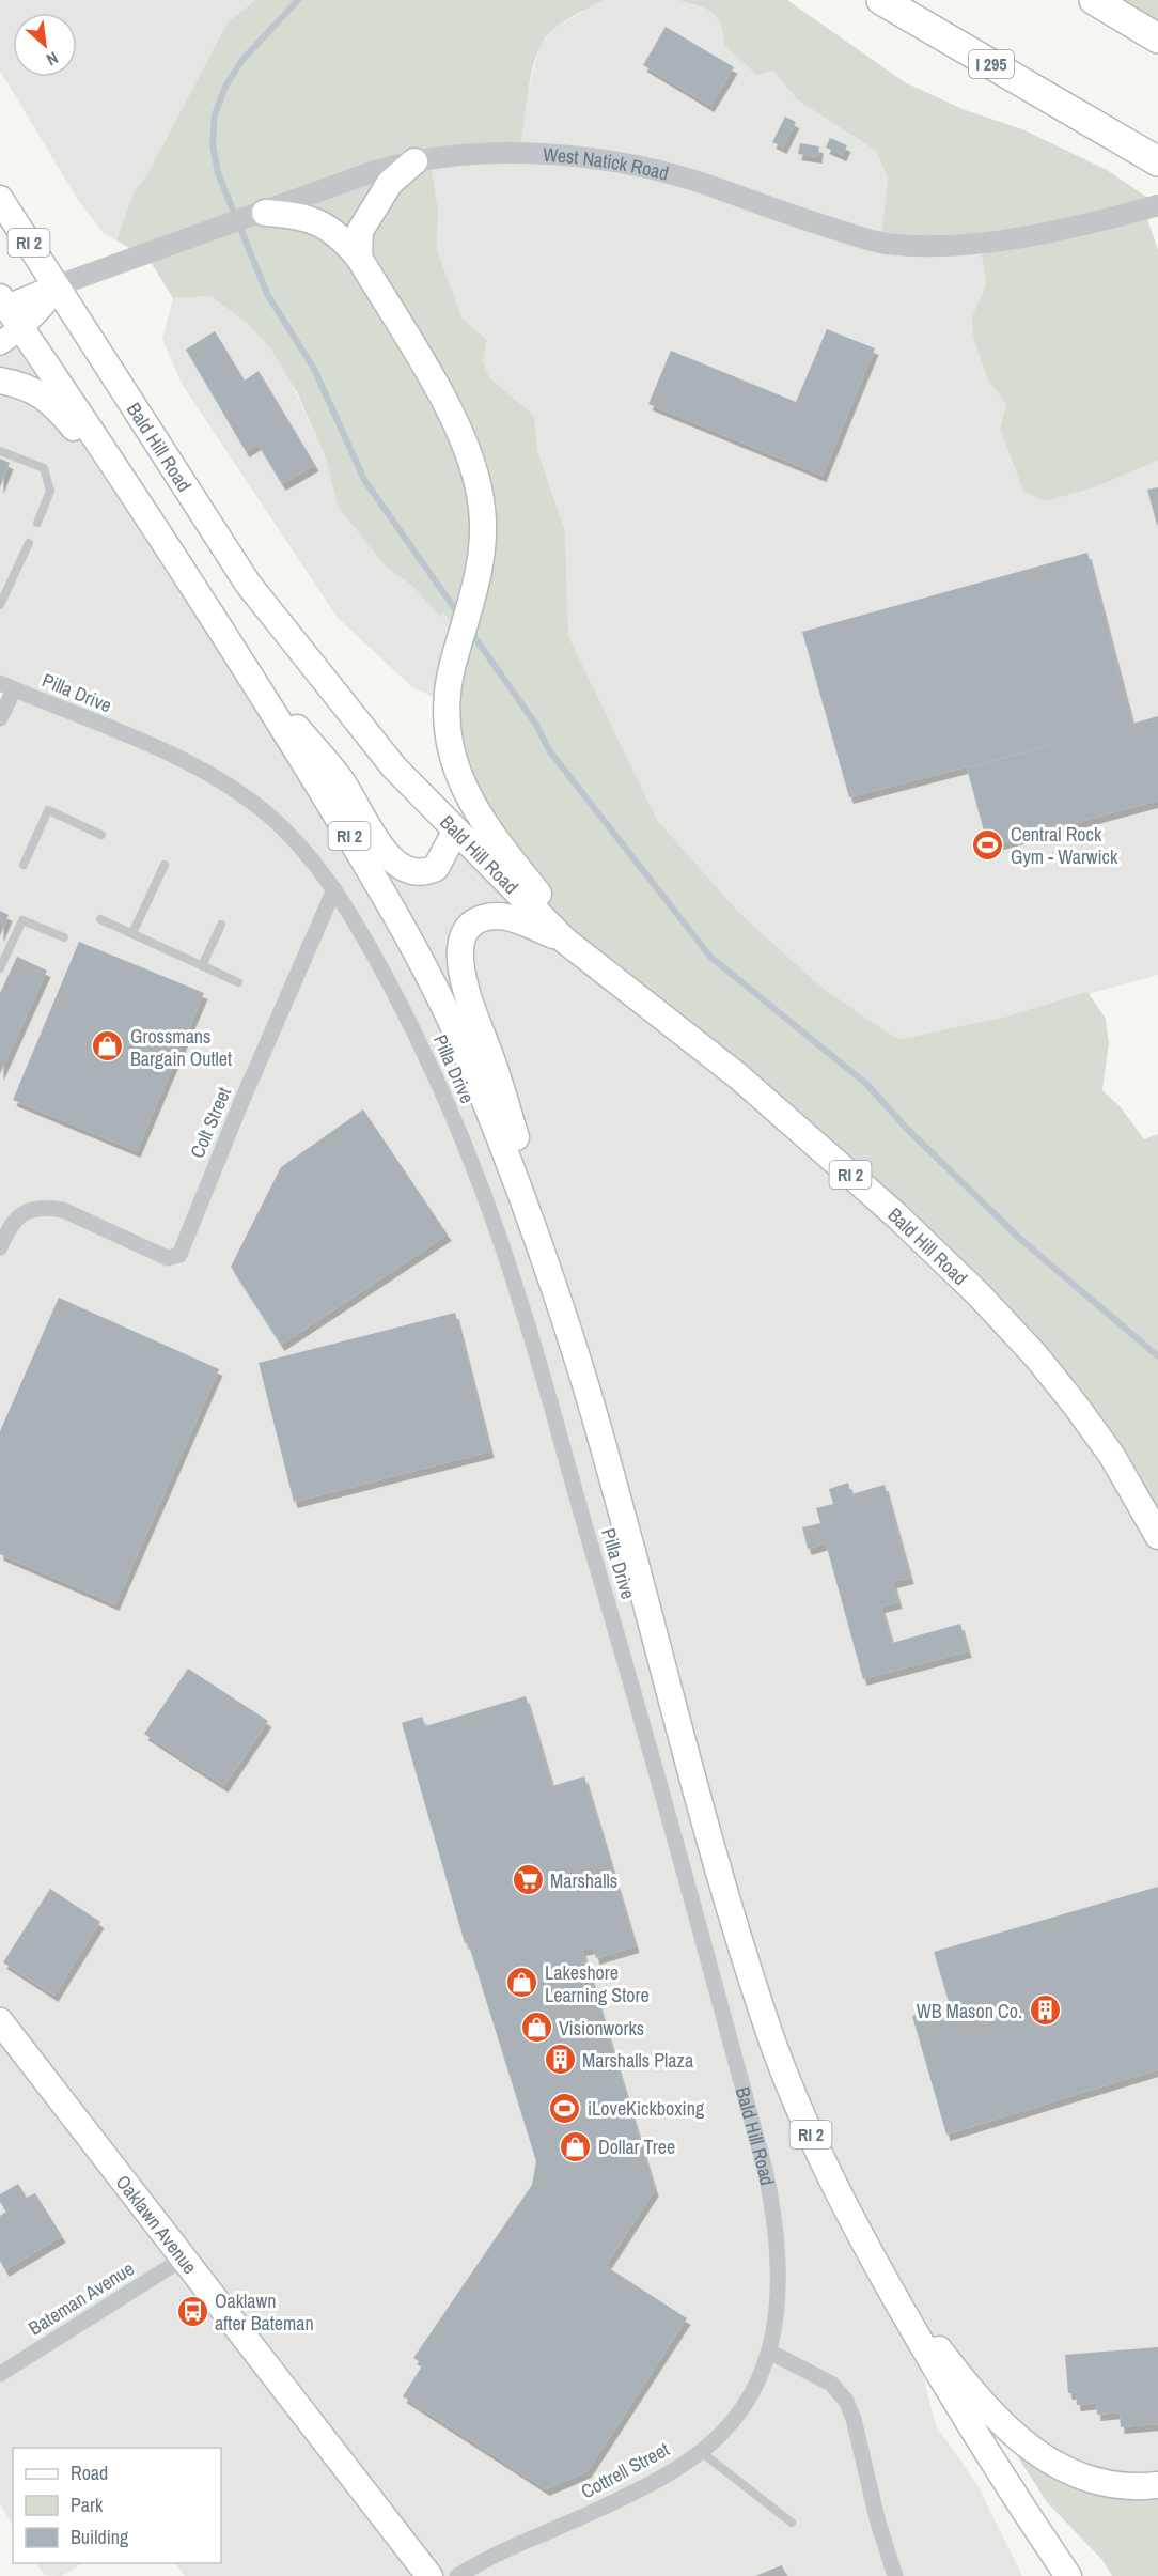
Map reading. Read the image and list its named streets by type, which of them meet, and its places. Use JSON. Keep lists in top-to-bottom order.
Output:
{
  "streets": {
    "highway": ["I 295"],
    "main road": [
      "West Natick Road",
      "RI 2",
      "Bald Hill Road",
      "Oaklawn Avenue"
    ],
    "street": [
      "Pilla Drive",
      "Colt Street",
      "Bateman Avenue",
      "Cottrell Street"
    ]
  },
  "crossings": [
    ["West Natick Road", "RI 2"],
    ["West Natick Road", "Bald Hill Road"],
    ["Bald Hill Road", "Pilla Drive"],
    ["Bald Hill Road", "Cottrell Street"],
    ["Pilla Drive", "Colt Street"],
    ["Oaklawn Avenue", "Bateman Avenue"]
  ],
  "places": {
    "sports": ["Central Rock Gym - Warwick", "iLoveKickboxing"],
    "shop": [
      "Grossmans Bargain Outlet",
      "Lakeshore Learning Store",
      "Visionworks",
      "Dollar Tree"
    ],
    "supermarket": ["Marshalls"],
    "building": ["WB Mason Co.", "Marshalls Plaza"],
    "bus stop": ["Oaklawn after Bateman"]
  },
  "legend": ["Road", "Park", "Building"],
  "north": "bottom right"
}
